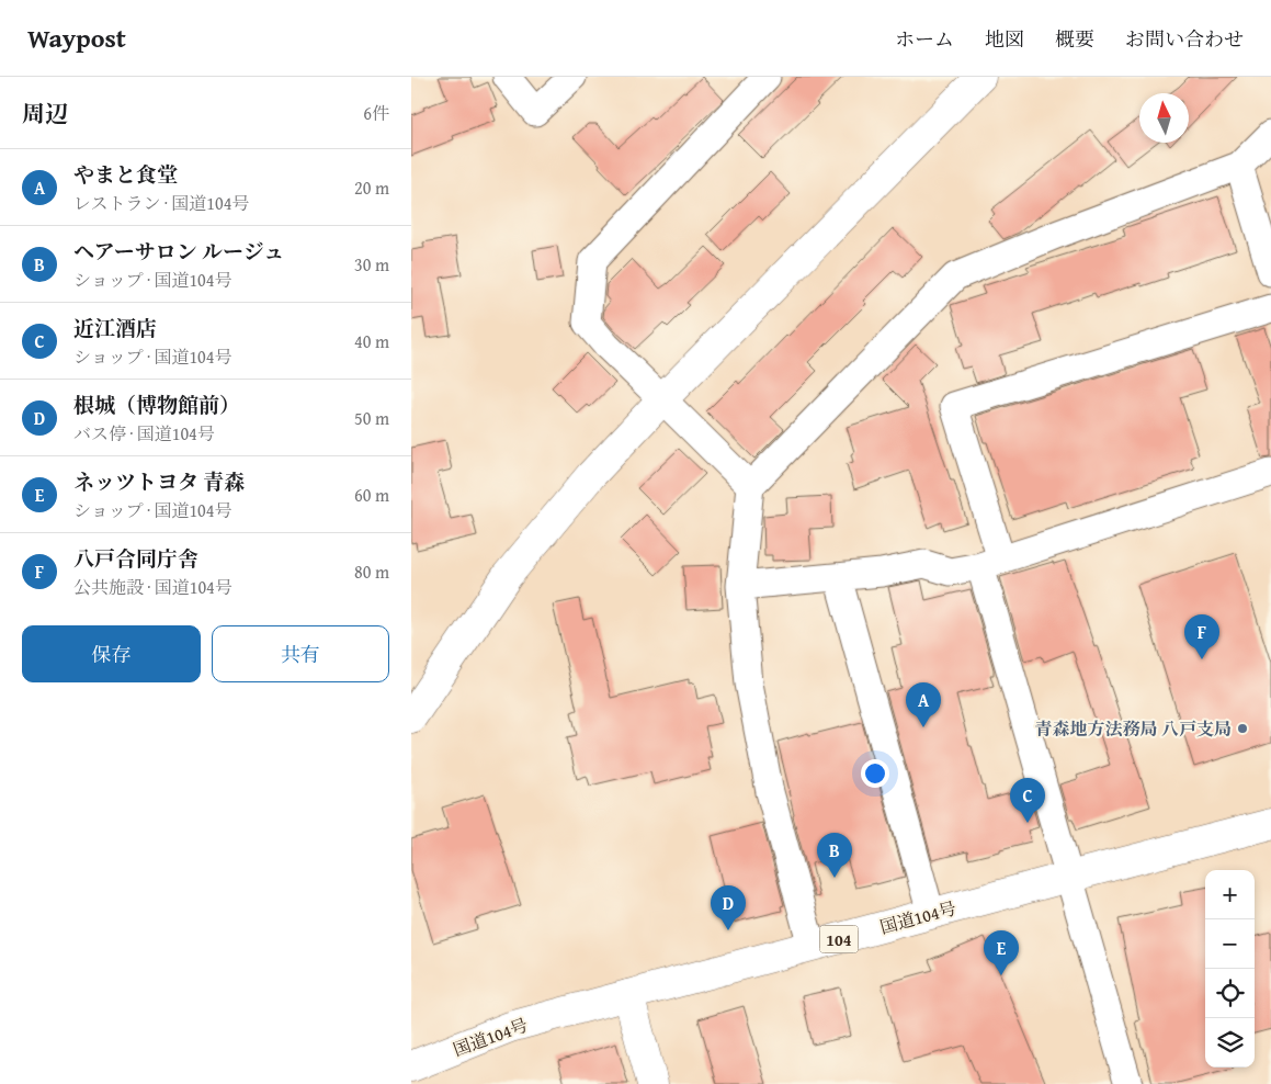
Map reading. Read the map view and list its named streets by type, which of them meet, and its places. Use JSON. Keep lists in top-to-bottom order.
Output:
{
  "streets": {
    "main road": ["国道104号", "104"]
  },
  "places": ["青森地方法務局 八戸支局"],
  "north": "top",
  "page": {
    "header": "Waypost",
    "nav": [
      "ホーム",
      "地図",
      "概要",
      "お問い合わせ"
    ],
    "heading": ["周辺", "6件"],
    "list": [
      {
        "mark": "A",
        "name": "やまと食堂",
        "note": "レストラン · 国道104号",
        "value": "20 m"
      },
      {
        "mark": "B",
        "name": "ヘアーサロン ルージュ",
        "note": "ショップ · 国道104号",
        "value": "30 m"
      },
      {
        "mark": "C",
        "name": "近江酒店",
        "note": "ショップ · 国道104号",
        "value": "40 m"
      },
      {
        "mark": "D",
        "name": "根城（博物館前）",
        "note": "バス停 · 国道104号",
        "value": "50 m"
      },
      {
        "mark": "E",
        "name": "ネッツトヨタ 青森",
        "note": "ショップ · 国道104号",
        "value": "60 m"
      },
      {
        "mark": "F",
        "name": "八戸合同庁舎",
        "note": "公共施設 · 国道104号",
        "value": "80 m"
      }
    ],
    "buttons": ["保存", "共有"],
    "pins": [
      "F",
      "A",
      "C",
      "B",
      "D",
      "E"
    ],
    "map_buttons": ["+", "−"]
  }
}
